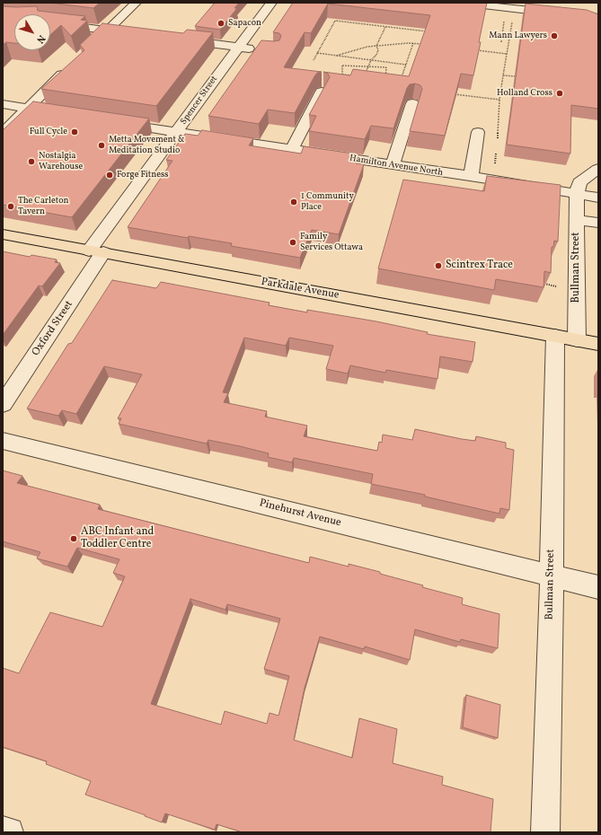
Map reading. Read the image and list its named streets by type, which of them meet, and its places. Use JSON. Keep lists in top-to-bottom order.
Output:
{
  "streets": {
    "main road": ["Parkdale Avenue"],
    "street": [
      "Spencer Street",
      "Hamilton Avenue North",
      "Bullman Street",
      "Oxford Street",
      "Pinehurst Avenue"
    ]
  },
  "crossings": [
    ["Spencer Street", "Hamilton Avenue North"],
    ["Spencer Street", "Parkdale Avenue"],
    ["Spencer Street", "Oxford Street"],
    ["Hamilton Avenue North", "Bullman Street"],
    ["Bullman Street", "Parkdale Avenue"],
    ["Bullman Street", "Pinehurst Avenue"],
    ["Parkdale Avenue", "Oxford Street"]
  ],
  "places": [
    "Sapacon",
    "Mann Lawyers",
    "Holland Cross",
    "Full Cycle",
    "Metta Movement & Meditation Studio",
    "Nostalgia Warehouse",
    "Forge Fitness",
    "1 Community Place",
    "The Carleton Tavern",
    "Family Services Ottawa",
    "Scintrex Trace",
    "ABC Infant and Toddler Centre"
  ],
  "north": "bottom right"
}
